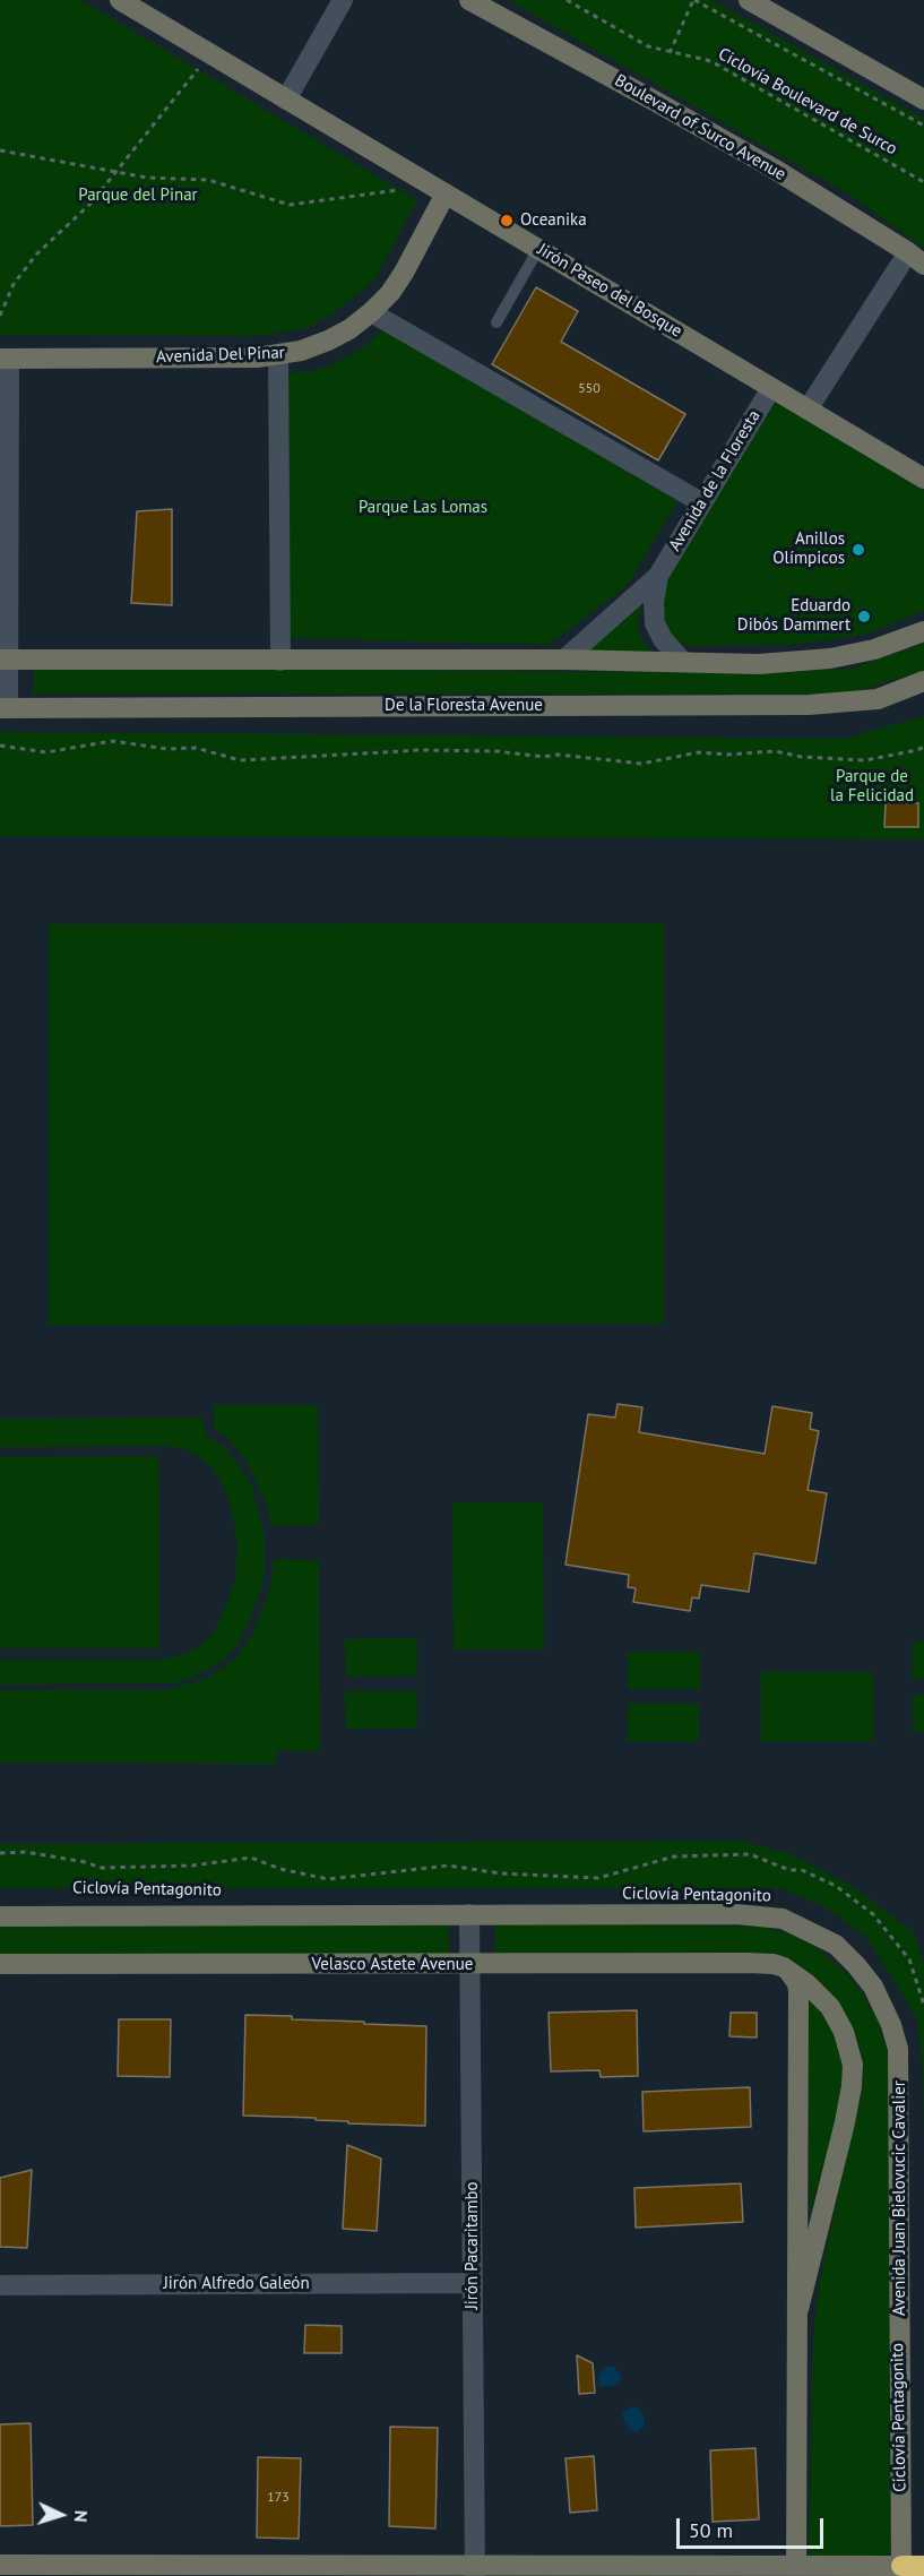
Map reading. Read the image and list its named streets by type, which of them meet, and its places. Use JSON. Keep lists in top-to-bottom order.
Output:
{
  "streets": {
    "main road": [
      "Boulevard of Surco Avenue",
      "Jirón Paseo del Bosque",
      "Avenida Del Pinar",
      "De la Floresta Avenue",
      "Velasco Astete Avenue",
      "Avenida Juan Bielovucic Cavalier"
    ],
    "street": ["Avenida de la Floresta", "Jirón Pacaritambo", "Jirón Alfredo Galeón"],
    "path": ["Ciclovía Boulevard de Surco"]
  },
  "crossings": [
    ["Jirón Paseo del Bosque", "Avenida Del Pinar"],
    ["Jirón Paseo del Bosque", "Avenida de la Floresta"],
    ["Velasco Astete Avenue", "Jirón Pacaritambo"],
    ["Avenida Juan Bielovucic Cavalier", "Jirón Pacaritambo"],
    ["Jirón Pacaritambo", "Jirón Alfredo Galeón"]
  ],
  "parks": ["Parque del Pinar", "Parque Las Lomas", "Parque de la Felicidad"],
  "places": ["Oceanika", "Anillos Olímpicos", "Eduardo Dibós Dammert"],
  "house_numbers": ["550", "173"],
  "scale_bar": "50 m",
  "north": "right"
}
